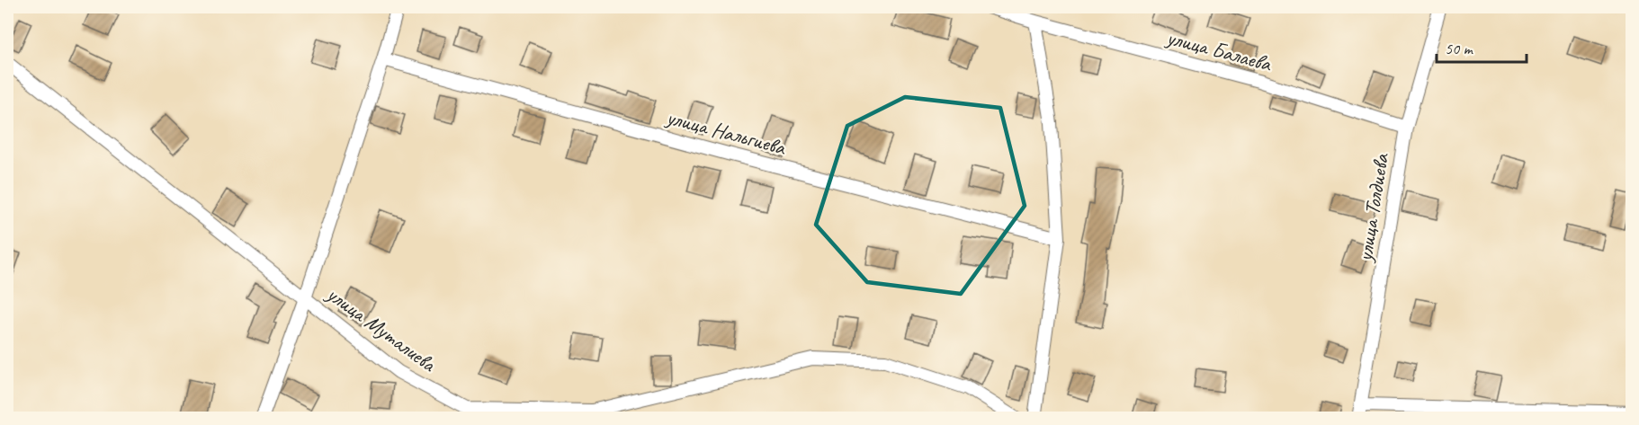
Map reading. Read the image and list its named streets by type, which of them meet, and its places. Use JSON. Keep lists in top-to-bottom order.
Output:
{
  "streets": {
    "street": [
      "улица Балаева",
      "улица Нальгиева",
      "улица Толдиева",
      "улица Муталиева"
    ]
  },
  "crossings": [
    ["улица Балаева", "улица Толдиева"]
  ],
  "scale_bar": "50 m"
}
